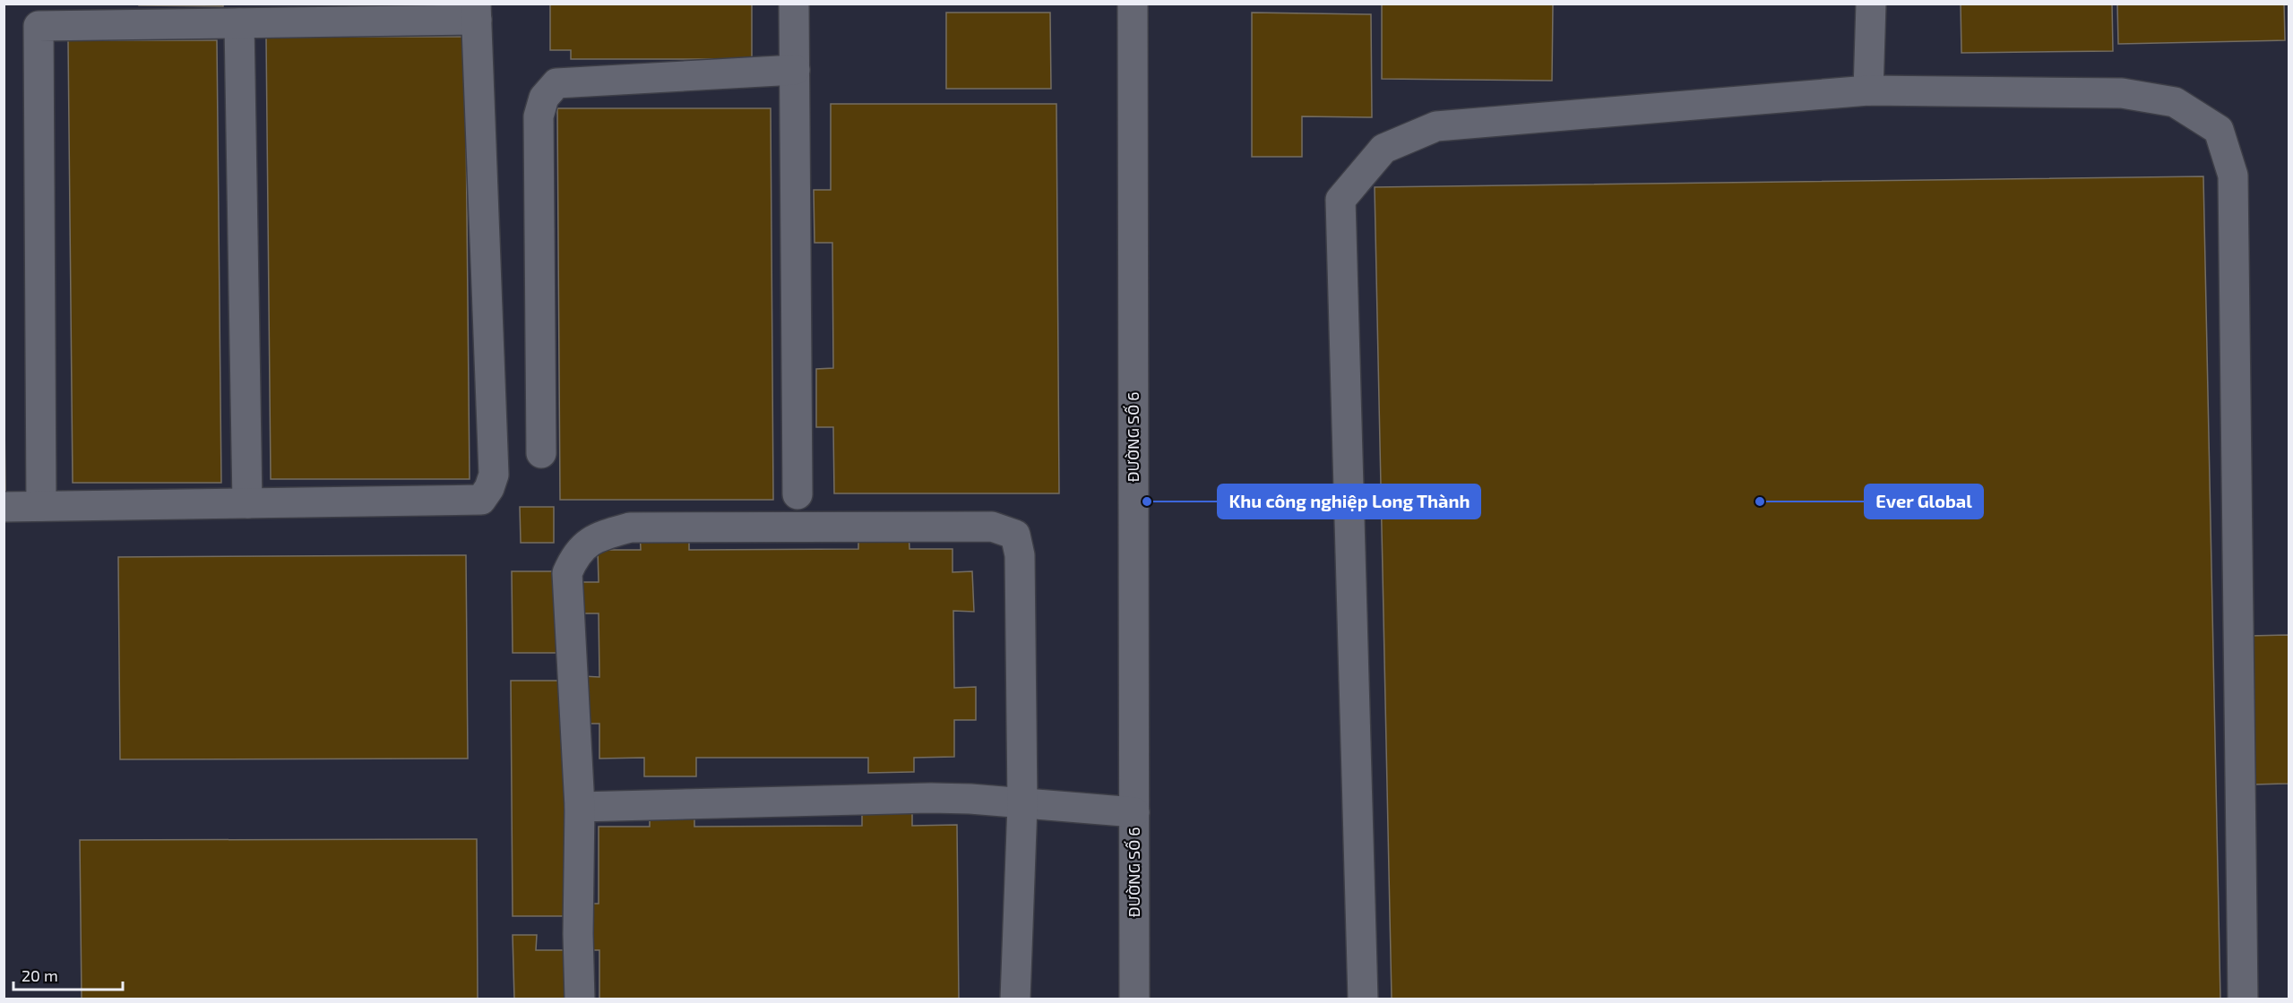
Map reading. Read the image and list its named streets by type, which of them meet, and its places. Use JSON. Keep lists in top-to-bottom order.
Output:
{
  "streets": {
    "street": ["ĐƯỜNG SỐ 6"]
  },
  "places": ["Khu công nghiệp Long Thành", "Ever Global"],
  "scale_bar": "20 m"
}
